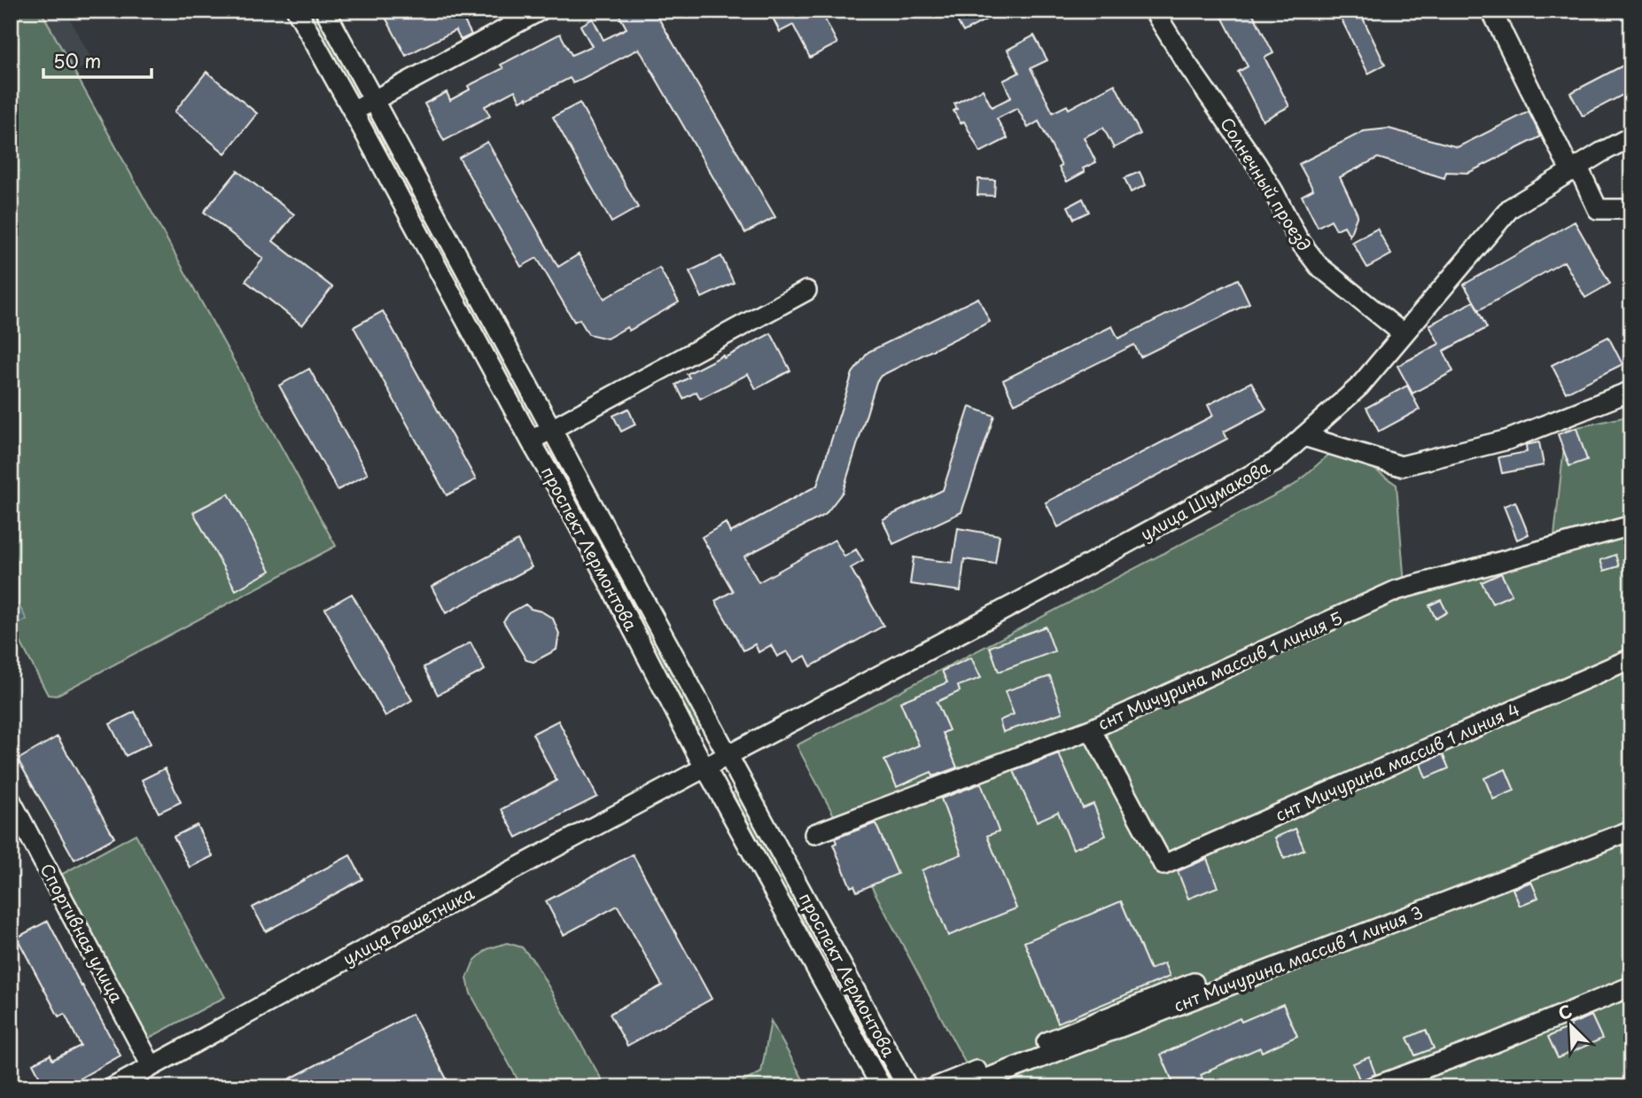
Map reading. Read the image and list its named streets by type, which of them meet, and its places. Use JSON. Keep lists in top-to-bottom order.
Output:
{
  "streets": {
    "street": [
      "Солнечный проезд",
      "улица Шумакова",
      "проспект Лермонтова",
      "снт Мичурина массив 1 линия 5",
      "снт Мичурина массив 1 линия 4",
      "улица Решетника",
      "Спортивная улица",
      "снт Мичурина массив 1 линия 3"
    ]
  },
  "crossings": [
    ["Солнечный проезд", "улица Шумакова"],
    ["улица Шумакова", "проспект Лермонтова"],
    ["улица Шумакова", "улица Решетника"],
    ["проспект Лермонтова", "улица Решетника"],
    ["снт Мичурина массив 1 линия 5", "снт Мичурина массив 1 линия 4"],
    ["улица Решетника", "Спортивная улица"]
  ],
  "scale_bar": "50 m",
  "north": "top left"
}
